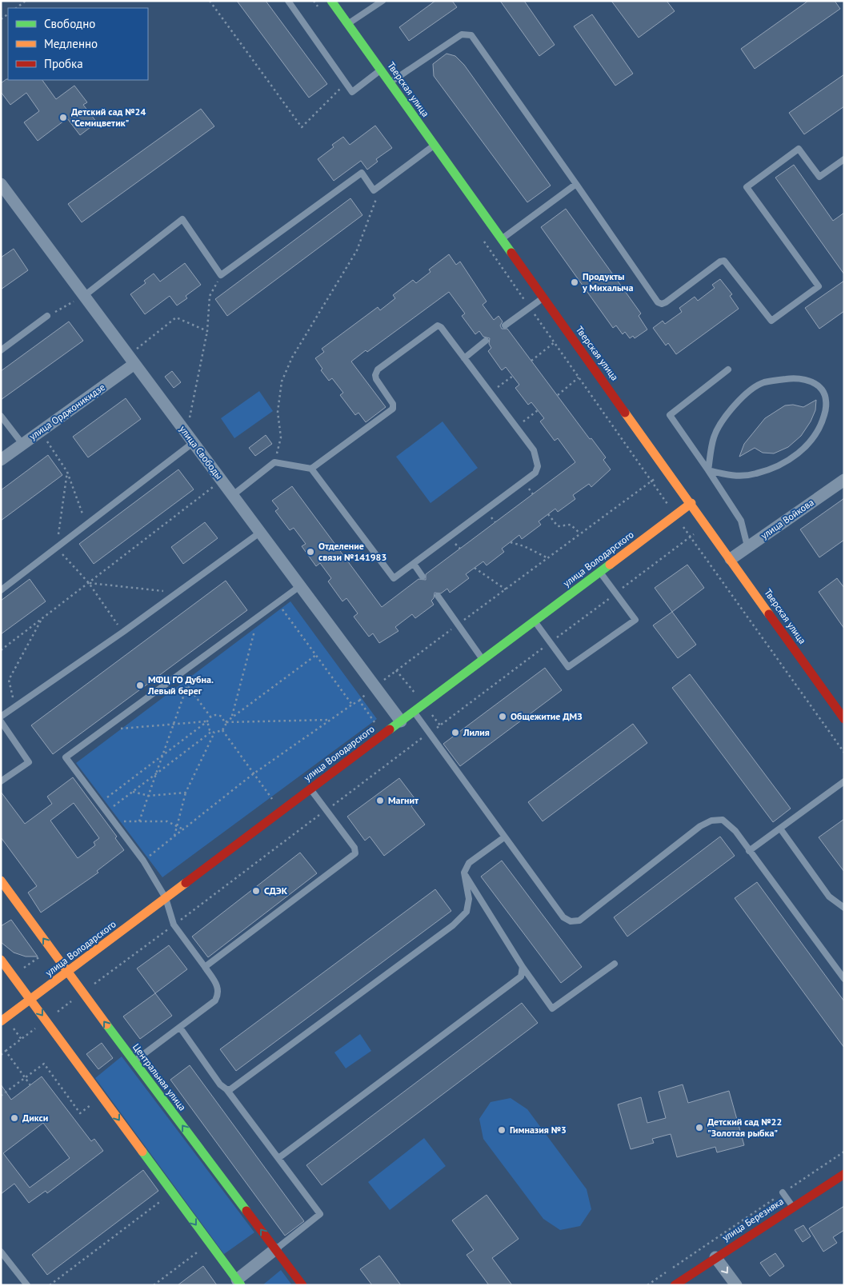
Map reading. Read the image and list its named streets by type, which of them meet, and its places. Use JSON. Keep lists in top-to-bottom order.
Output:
{
  "streets": {
    "main road": [
      "Тверская улица",
      "улица Володарского",
      "Центральная улица",
      "улица Березняка"
    ],
    "street": ["улица Орджоникидзе", "улица Свободы", "улица Войкова"]
  },
  "crossings": [
    ["Тверская улица", "улица Войкова"],
    ["Тверская улица", "улица Володарского"],
    ["улица Орджоникидзе", "улица Свободы"],
    ["улица Свободы", "улица Володарского"],
    ["улица Володарского", "Центральная улица"]
  ],
  "places": [
    "Детский сад №24 \"Семицветик\"",
    "Продукты у Михалыча",
    "Отделение связи №141983",
    "МФЦ ГО Дубна. Левый берег",
    "Общежитие ДМЗ",
    "Лилия",
    "Магнит",
    "СДЭК",
    "Дикси",
    "Детский сад №22 \"Золотая рыбка\"",
    "Гимназия №3"
  ],
  "legend": ["Свободно", "Медленно", "Пробка"]
}
